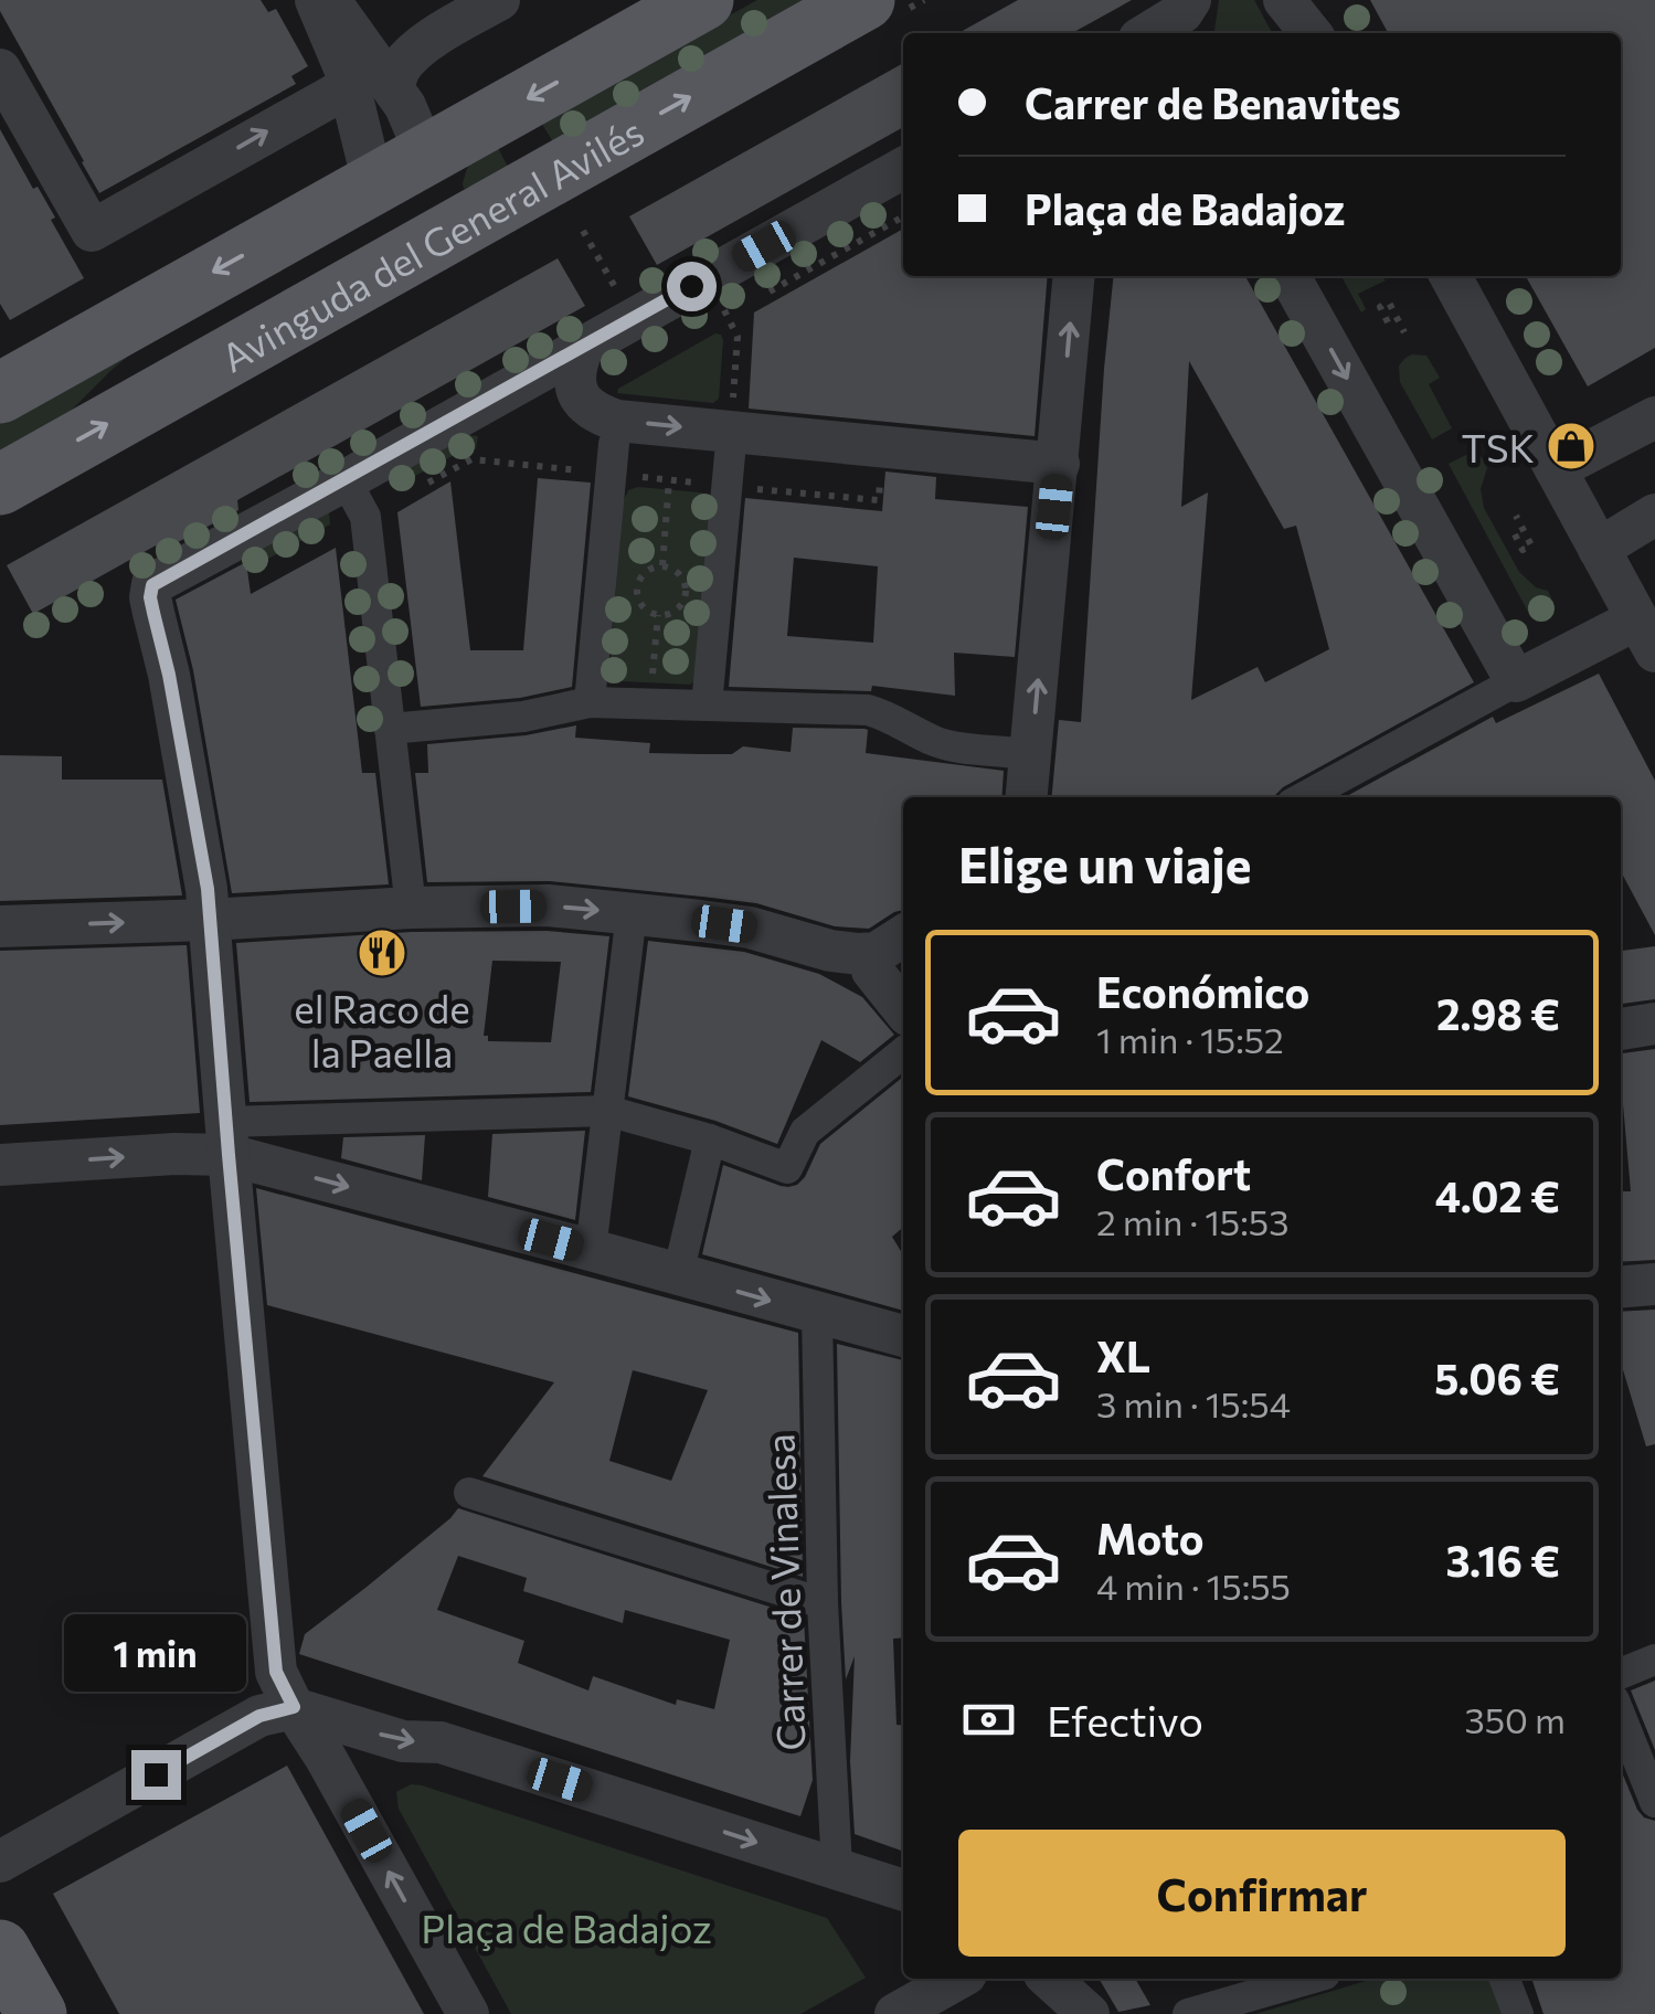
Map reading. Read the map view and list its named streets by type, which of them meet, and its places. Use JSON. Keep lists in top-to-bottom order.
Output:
{
  "streets": {
    "main road": ["Avinguda del General Avilés"],
    "street": ["Carrer de Vinalesa"]
  },
  "parks": ["Plaça de Badajoz"],
  "places": {
    "shop": ["TSK"],
    "restaurant": ["el Raco de la Paella"]
  },
  "page": {
    "banner": ["Carrer de Benavites", "Plaça de Badajoz"],
    "heading": "Elige un viaje",
    "list": [
      {
        "name": "Económico",
        "note": "1 min · 15:52",
        "value": "2.98 €"
      },
      {
        "name": "Confort",
        "note": "2 min · 15:53",
        "value": "4.02 €"
      },
      {
        "name": "XL",
        "note": "3 min · 15:54",
        "value": "5.06 €"
      },
      {
        "name": "Moto",
        "note": "4 min · 15:55",
        "value": "3.16 €"
      }
    ],
    "bubble": "1 min",
    "pay": ["Efectivo", "350 m"],
    "buttons": "Confirmar"
  }
}
